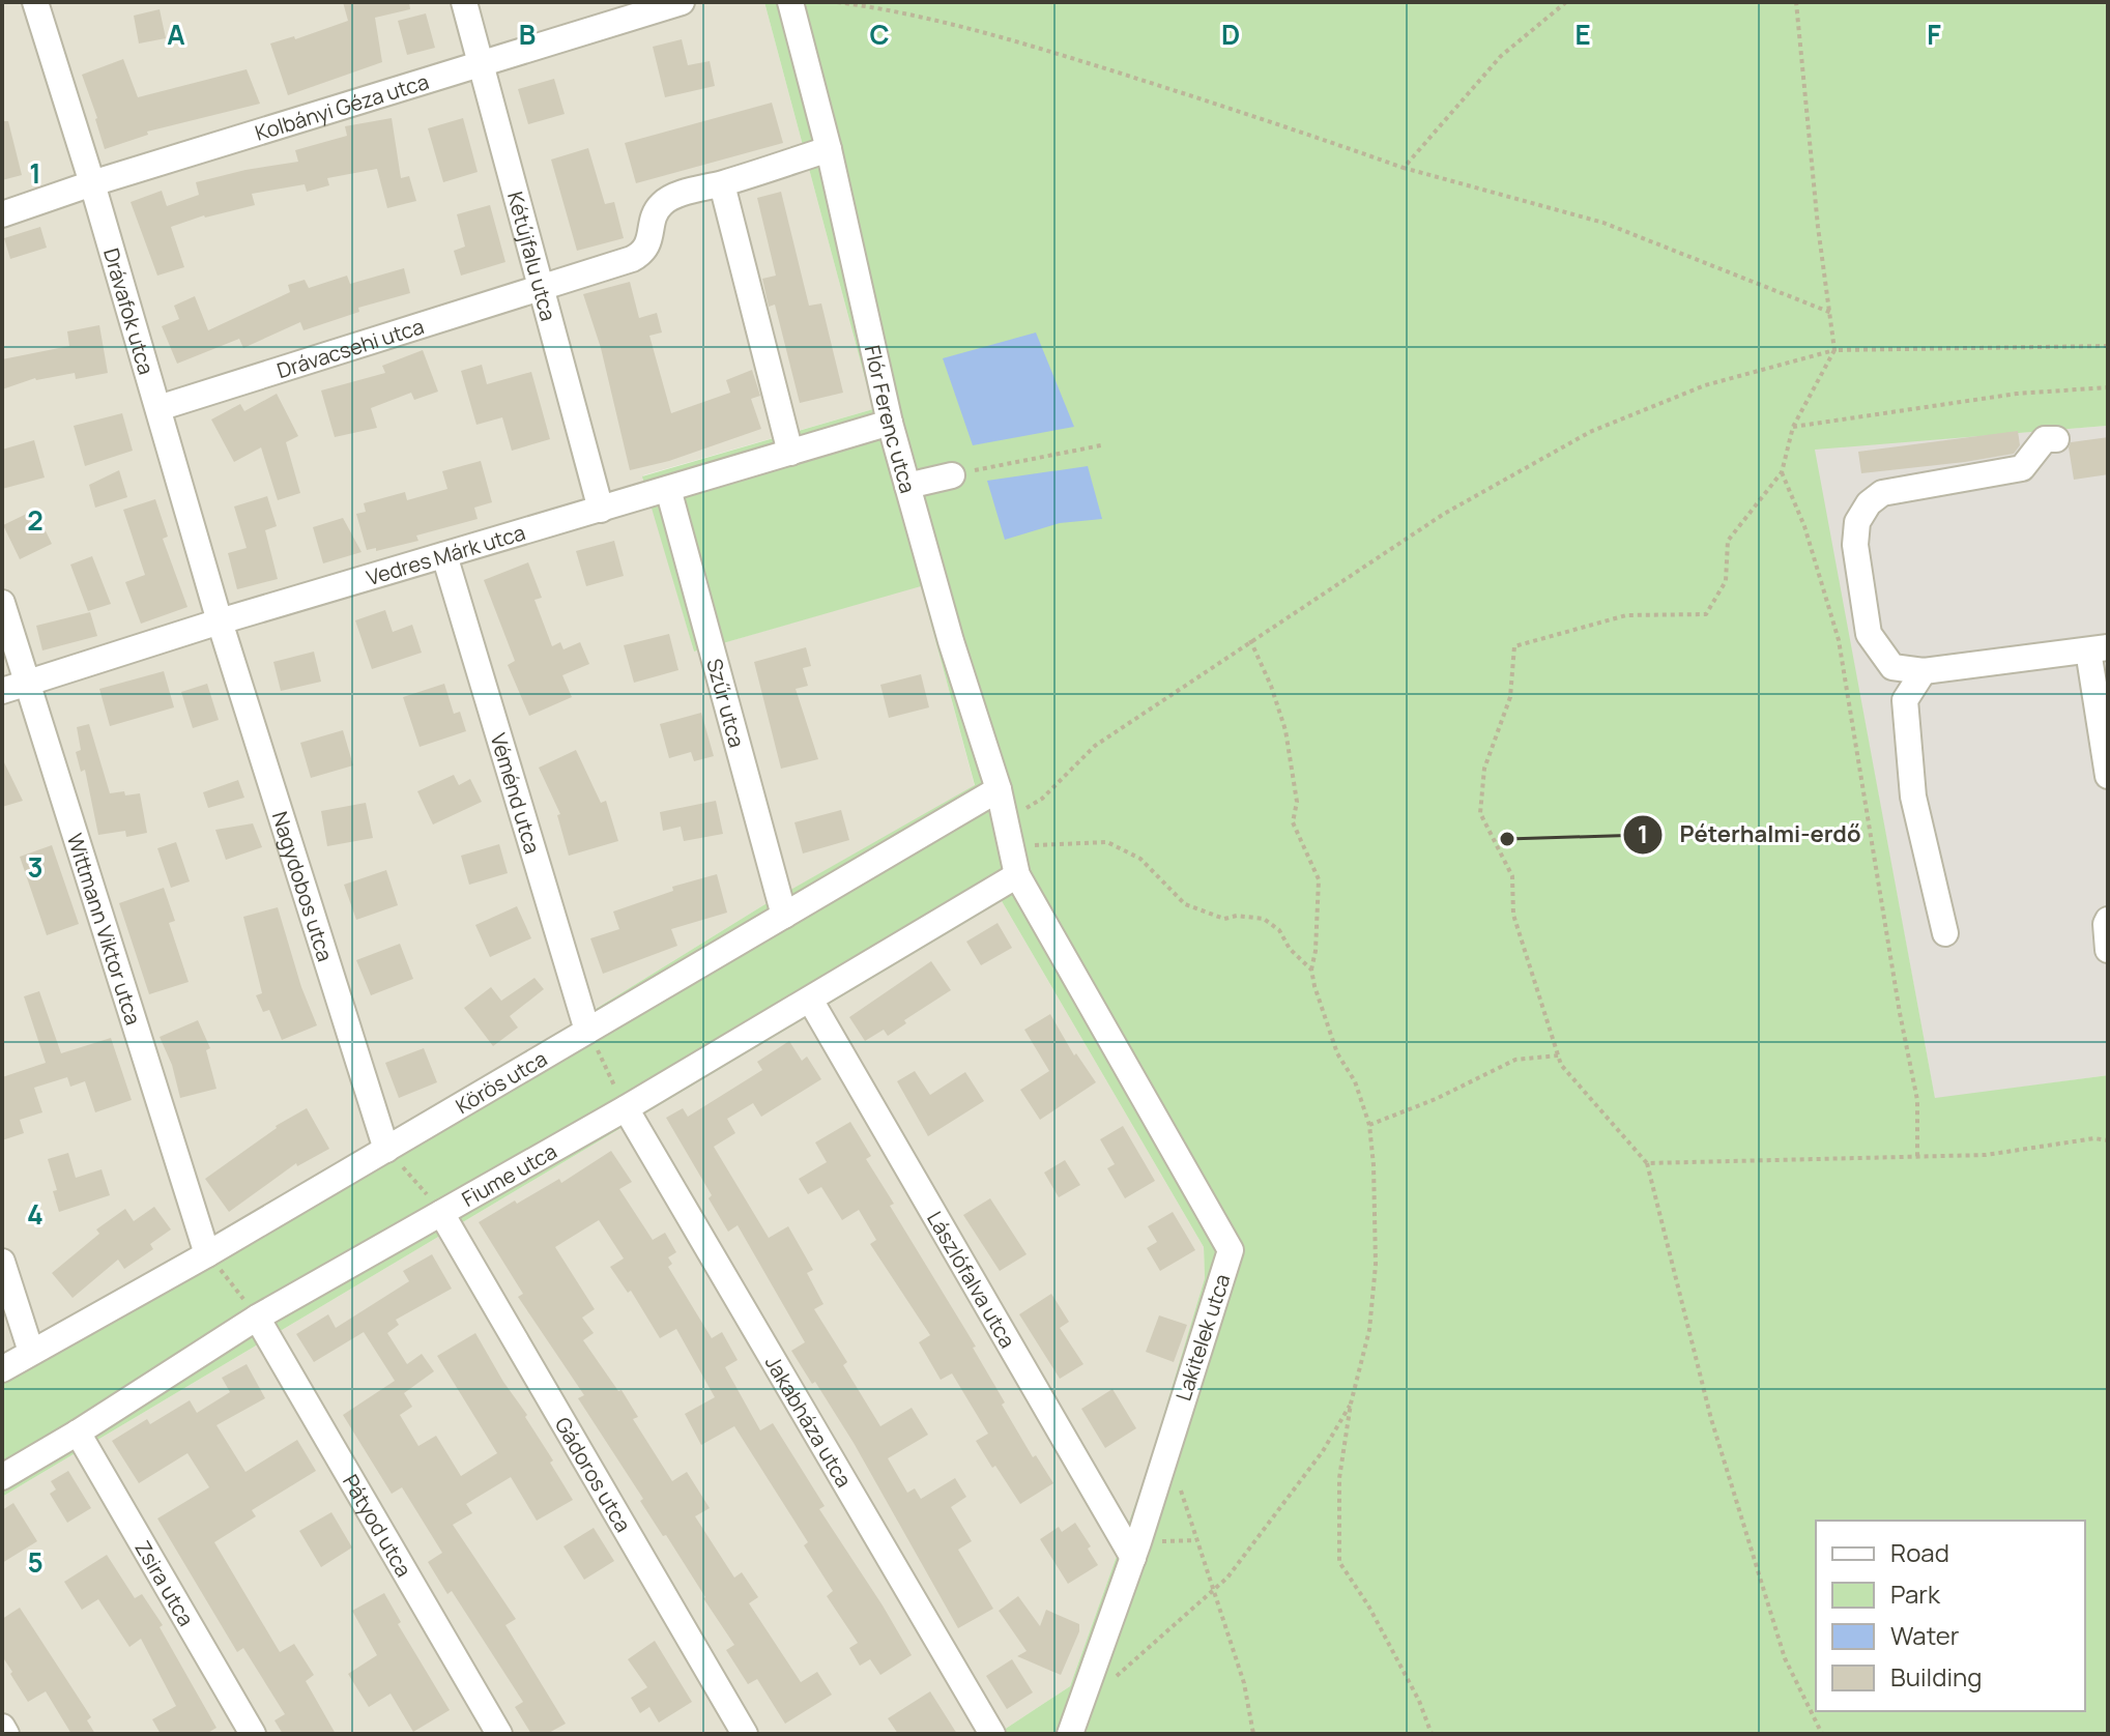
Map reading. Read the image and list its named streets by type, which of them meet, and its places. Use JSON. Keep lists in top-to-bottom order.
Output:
{
  "streets": {
    "street": [
      "Kolbányi Géza utca",
      "Kétújfalu utca",
      "Drávafok utca",
      "Drávacsehi utca",
      "Flór Ferenc utca",
      "Vedres Márk utca",
      "Szűr utca",
      "Véménd utca",
      "Nagydobos utca",
      "Wittmann Viktor utca",
      "Körös utca",
      "Fiume utca",
      "Lászlófalva utca",
      "Lakitelek utca",
      "Jakabháza utca",
      "Gádoros utca",
      "Pátyod utca",
      "Zsira utca"
    ]
  },
  "crossings": [
    ["Kolbányi Géza utca", "Kétújfalu utca"],
    ["Kolbányi Géza utca", "Drávafok utca"],
    ["Kétújfalu utca", "Drávacsehi utca"],
    ["Kétújfalu utca", "Vedres Márk utca"],
    ["Drávafok utca", "Drávacsehi utca"],
    ["Drávafok utca", "Vedres Márk utca"],
    ["Drávafok utca", "Nagydobos utca"],
    ["Drávacsehi utca", "Flór Ferenc utca"],
    ["Flór Ferenc utca", "Vedres Márk utca"],
    ["Flór Ferenc utca", "Körös utca"],
    ["Flór Ferenc utca", "Lakitelek utca"],
    ["Vedres Márk utca", "Szűr utca"],
    ["Vedres Márk utca", "Véménd utca"],
    ["Vedres Márk utca", "Nagydobos utca"],
    ["Vedres Márk utca", "Wittmann Viktor utca"],
    ["Szűr utca", "Körös utca"],
    ["Véménd utca", "Körös utca"],
    ["Nagydobos utca", "Körös utca"],
    ["Wittmann Viktor utca", "Körös utca"],
    ["Fiume utca", "Lászlófalva utca"],
    ["Fiume utca", "Lakitelek utca"],
    ["Fiume utca", "Jakabháza utca"],
    ["Fiume utca", "Gádoros utca"],
    ["Fiume utca", "Pátyod utca"],
    ["Fiume utca", "Zsira utca"],
    ["Lászlófalva utca", "Lakitelek utca"]
  ],
  "places": ["Péterhalmi-erdő"],
  "legend": [
    "Road",
    "Park",
    "Water",
    "Building"
  ],
  "grid": {
    "columns": [
      "A",
      "B",
      "C",
      "D",
      "E",
      "F"
    ],
    "rows": [
      "1",
      "2",
      "3",
      "4",
      "5"
    ]
  }
}
